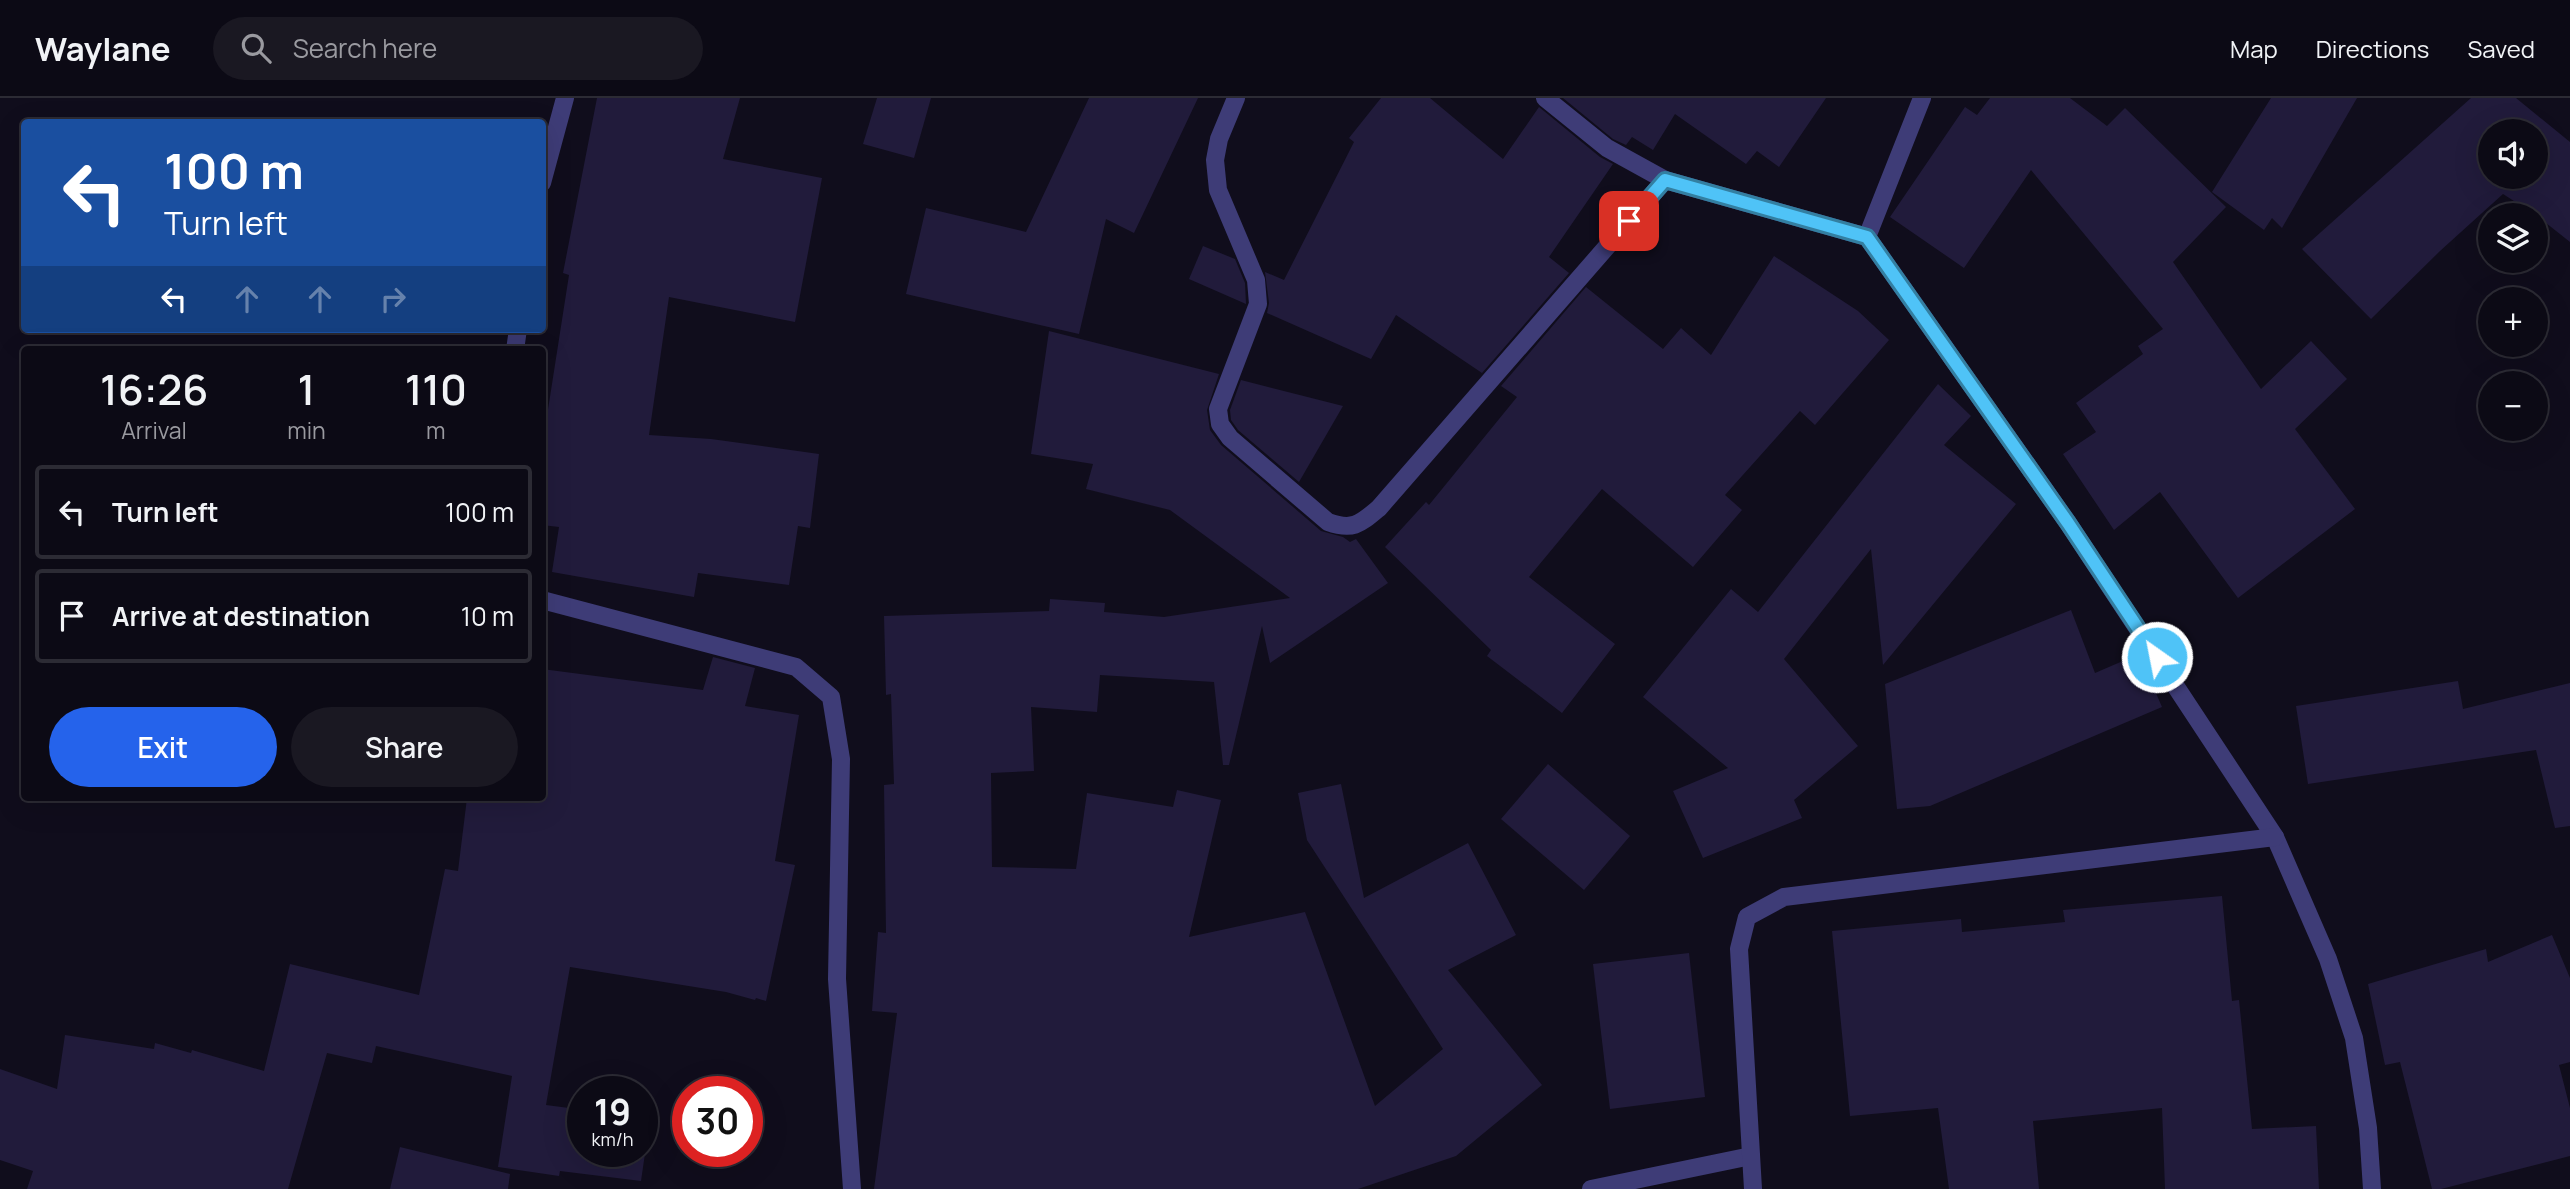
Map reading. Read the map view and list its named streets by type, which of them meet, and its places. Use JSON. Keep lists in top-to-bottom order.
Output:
{
  "page": {
    "header": "Waylane",
    "search": "Search here",
    "nav": ["Map", "Directions", "Saved"],
    "map_buttons": ["+", "−"],
    "turn": ["100 m", "Turn left"],
    "eta": [
      "16:26",
      "Arrival",
      "1",
      "min",
      "110",
      "m"
    ],
    "list": [
      {
        "name": "Turn left",
        "value": "100 m"
      },
      {
        "name": "Arrive at destination",
        "value": "10 m"
      }
    ],
    "buttons": ["Exit", "Share"],
    "speed": "19 km/h",
    "limit": "30"
  }
}
